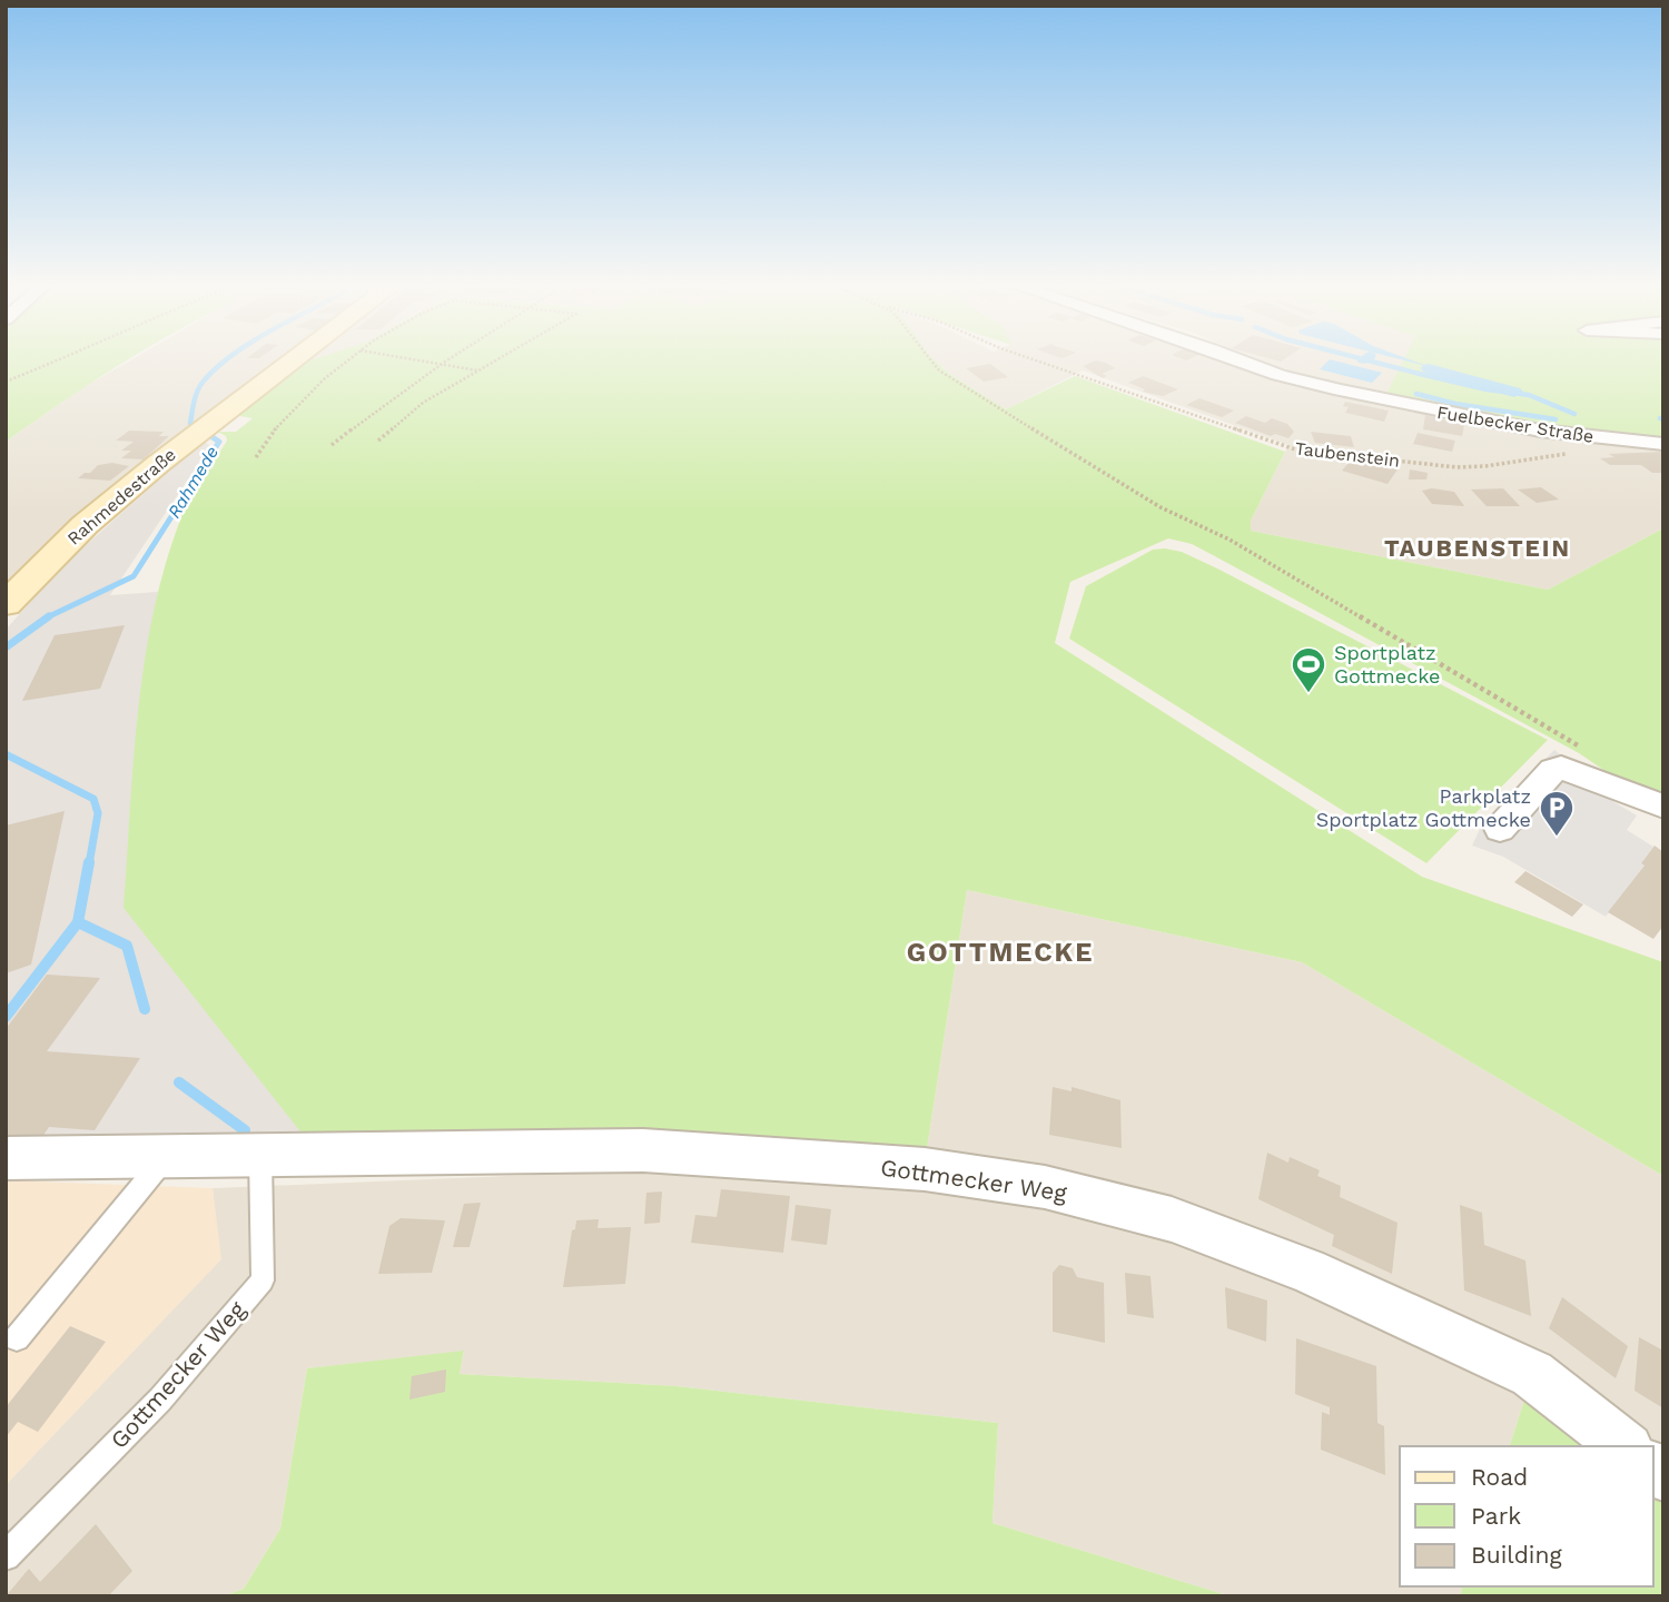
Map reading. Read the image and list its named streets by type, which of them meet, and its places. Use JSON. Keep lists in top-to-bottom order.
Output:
{
  "streets": {
    "main road": ["Rahmedestraße"],
    "street": ["Fuelbecker Straße", "Gottmecker Weg"],
    "path": ["Taubenstein"]
  },
  "districts": ["TAUBENSTEIN", "GOTTMECKE"],
  "water": ["Rahmede"],
  "places": {
    "sports": ["Sportplatz Gottmecke"],
    "parking": ["Parkplatz Sportplatz Gottmecke"]
  },
  "legend": ["Road", "Park", "Building"]
}
